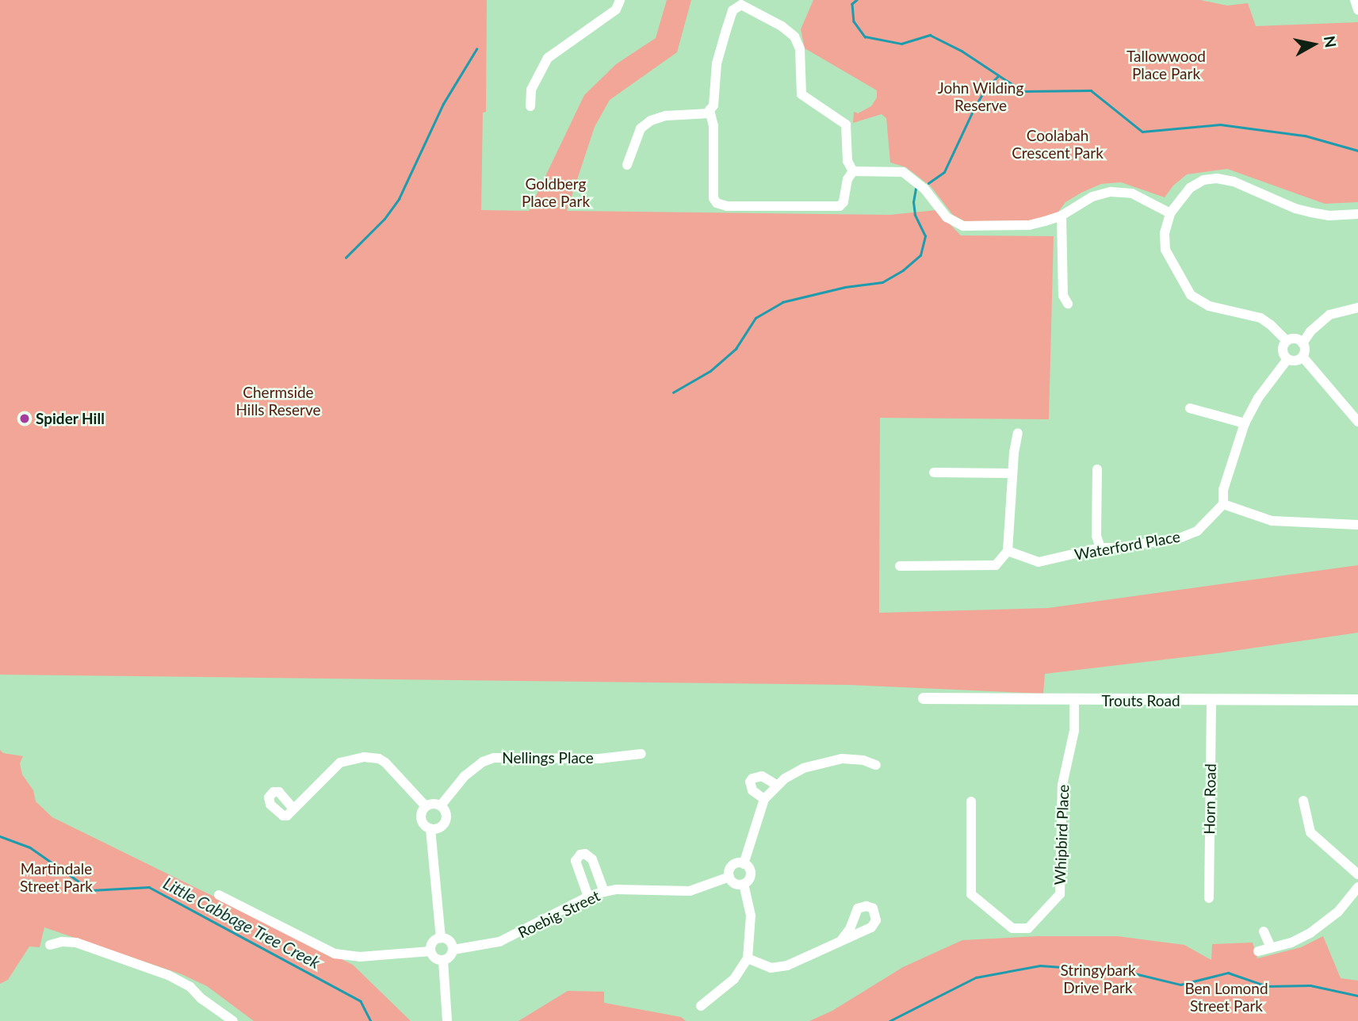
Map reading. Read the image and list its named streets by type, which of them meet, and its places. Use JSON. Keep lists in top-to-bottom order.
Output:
{
  "streets": {
    "street": [
      "Waterford Place",
      "Trouts Road",
      "Nellings Place",
      "Horn Road",
      "Whipbird Place",
      "Roebig Street"
    ]
  },
  "crossings": [
    ["Trouts Road", "Horn Road"],
    ["Trouts Road", "Whipbird Place"]
  ],
  "water": ["Little Cabbage Tree Creek"],
  "parks": [
    "Tallowwood Place Park",
    "John Wilding Reserve",
    "Coolabah Crescent Park",
    "Goldberg Place Park",
    "Chermside Hills Reserve",
    "Martindale Street Park",
    "Stringybark Drive Park",
    "Ben Lomond Street Park"
  ],
  "places": ["Spider Hill"],
  "north": "right"
}
